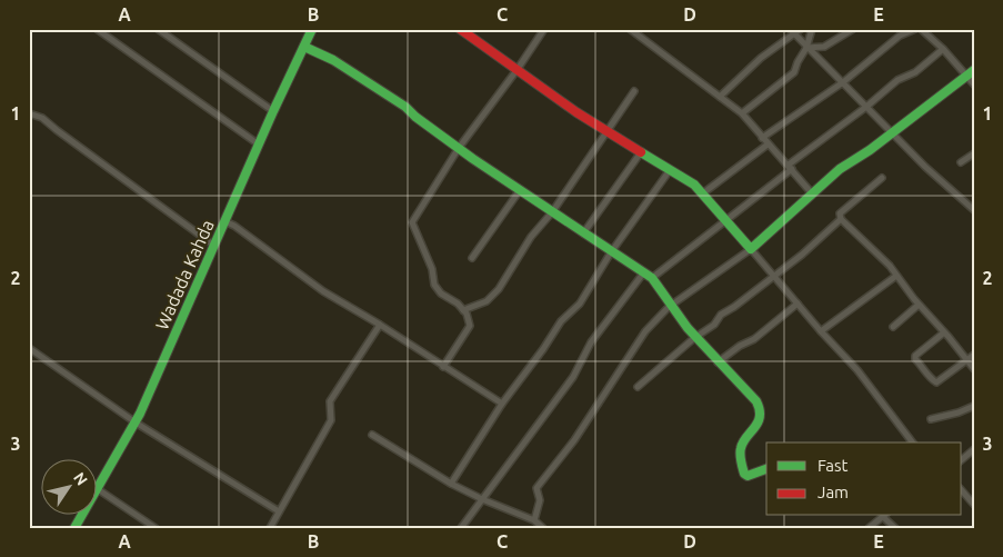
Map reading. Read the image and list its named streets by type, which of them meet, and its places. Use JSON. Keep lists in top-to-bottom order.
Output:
{
  "streets": {
    "street": ["Wadada Kahda"]
  },
  "legend": ["Fast", "Jam"],
  "north": "top right",
  "grid": {
    "columns": [
      "A",
      "B",
      "C",
      "D",
      "E"
    ],
    "rows": ["1", "2", "3"]
  }
}
